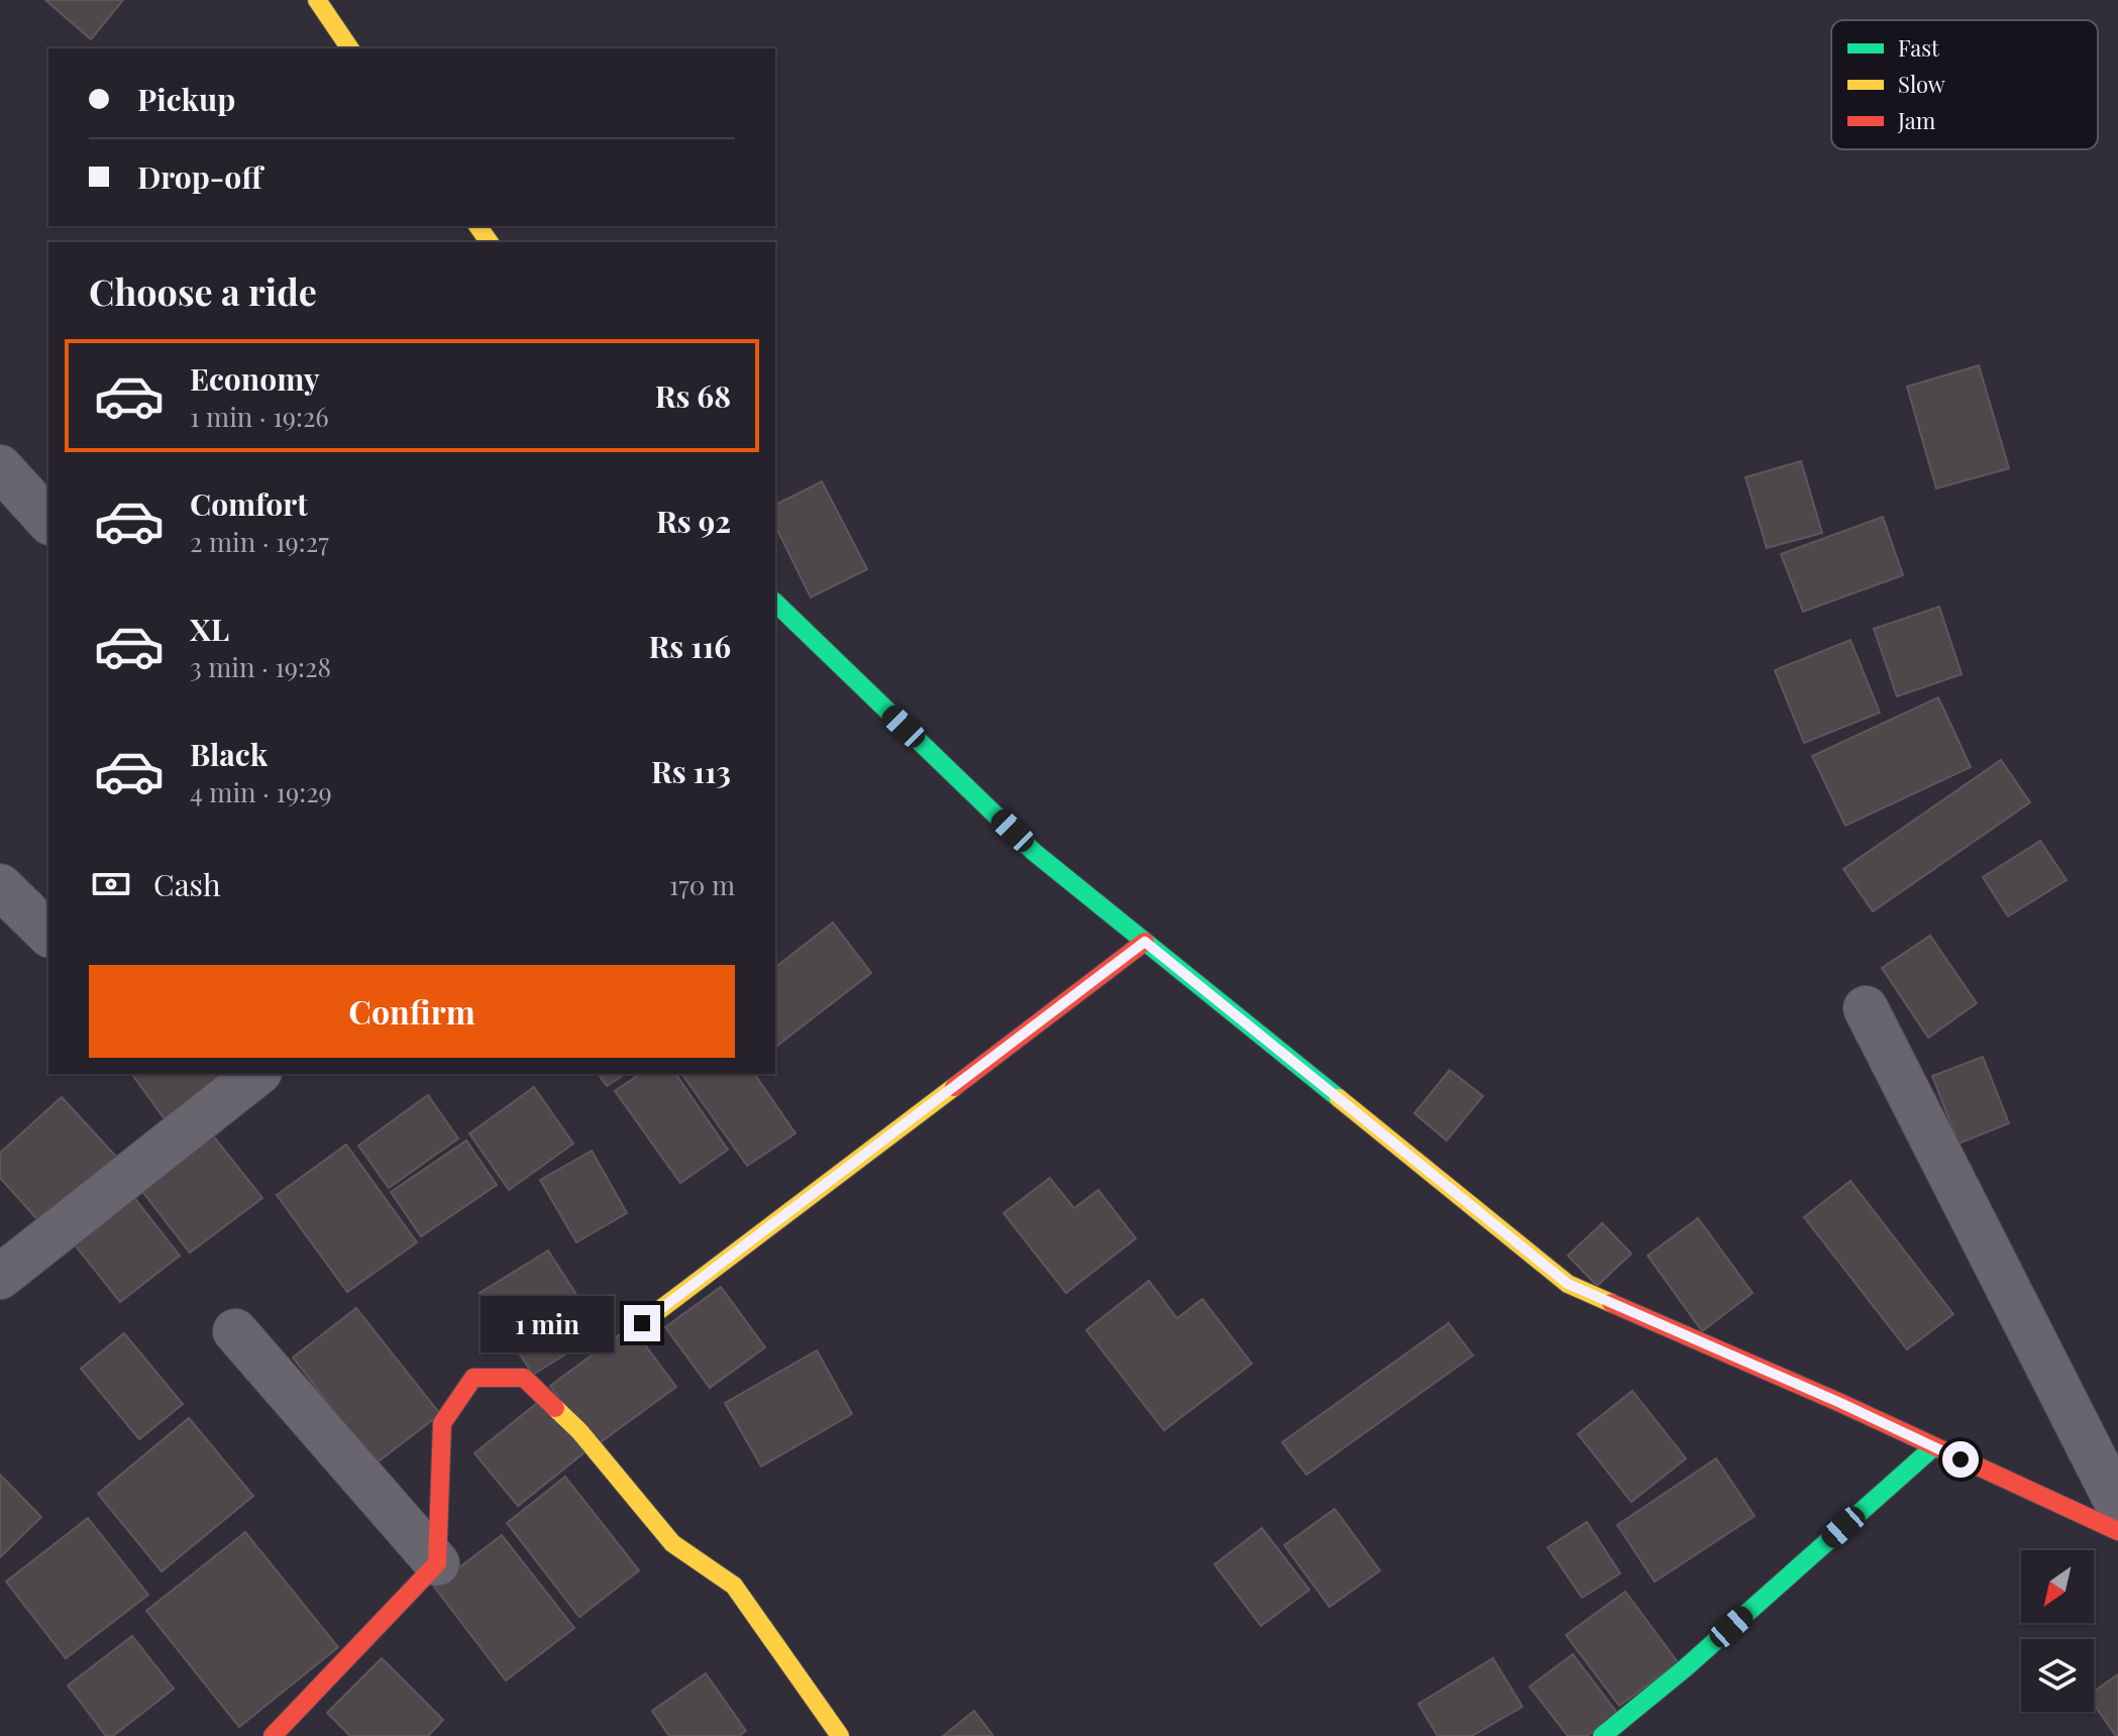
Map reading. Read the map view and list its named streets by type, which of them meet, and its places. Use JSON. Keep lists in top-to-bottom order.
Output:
{
  "legend": ["Fast", "Slow", "Jam"],
  "north": "bottom left",
  "page": {
    "banner": ["Pickup", "Drop-off"],
    "heading": "Choose a ride",
    "list": [
      {
        "name": "Economy",
        "note": "1 min · 19:26",
        "value": "Rs 68"
      },
      {
        "name": "Comfort",
        "note": "2 min · 19:27",
        "value": "Rs 92"
      },
      {
        "name": "XL",
        "note": "3 min · 19:28",
        "value": "Rs 116"
      },
      {
        "name": "Black",
        "note": "4 min · 19:29",
        "value": "Rs 113"
      }
    ],
    "pay": ["Cash", "170 m"],
    "buttons": "Confirm",
    "bubble": "1 min"
  }
}
